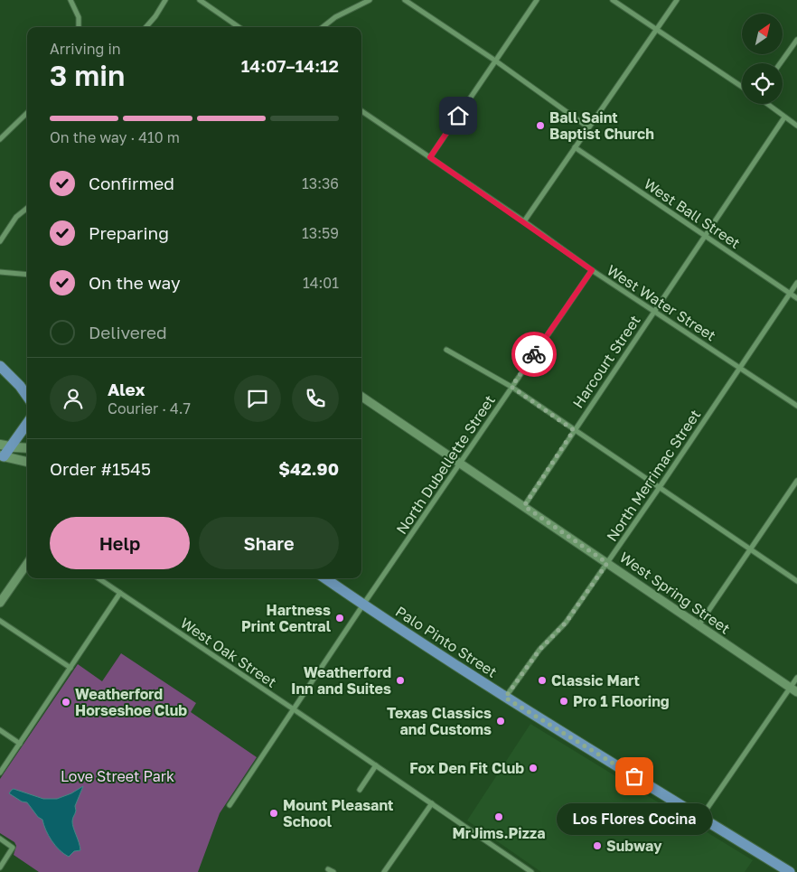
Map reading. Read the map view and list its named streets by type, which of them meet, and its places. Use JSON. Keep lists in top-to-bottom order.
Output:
{
  "streets": {
    "main road": ["Palo Pinto Street"],
    "street": [
      "West Ball Street",
      "West Water Street",
      "Harcourt Street",
      "North Dubellette Street",
      "North Merrimac Street",
      "West Spring Street",
      "West Oak Street"
    ]
  },
  "crossings": [
    ["West Ball Street", "Harcourt Street"],
    ["West Ball Street", "North Merrimac Street"],
    ["West Water Street", "Harcourt Street"],
    ["West Water Street", "North Dubellette Street"],
    ["West Water Street", "North Merrimac Street"],
    ["Harcourt Street", "West Spring Street"],
    ["North Dubellette Street", "West Spring Street"],
    ["North Dubellette Street", "Palo Pinto Street"],
    ["North Dubellette Street", "West Oak Street"],
    ["North Merrimac Street", "West Spring Street"],
    ["North Merrimac Street", "Palo Pinto Street"]
  ],
  "parks": ["Love Street Park"],
  "places": [
    "Ball Saint Baptist Church",
    "Hartness Print Central",
    "Weatherford Inn and Suites",
    "Classic Mart",
    "Pro 1 Flooring",
    "Weatherford Horseshoe Club",
    "Texas Classics and Customs",
    "Fox Den Fit Club",
    "Los Flores Cocina",
    "Mount Pleasant School",
    "MrJims.Pizza",
    "Subway"
  ],
  "north": "top right",
  "page": {
    "heading": ["3 min", "Arriving in", "14:07–14:12"],
    "panel": [
      "Alex",
      "Courier · 4.7",
      "Order #1545",
      "$42.90"
    ],
    "bar": "On the way · 410 m",
    "list": [
      ["Confirmed", "13:36"],
      ["Preparing", "13:59"],
      ["On the way", "14:01"],
      "Delivered"
    ],
    "buttons": ["Help", "Share"],
    "bubble": "Los Flores Cocina"
  }
}
